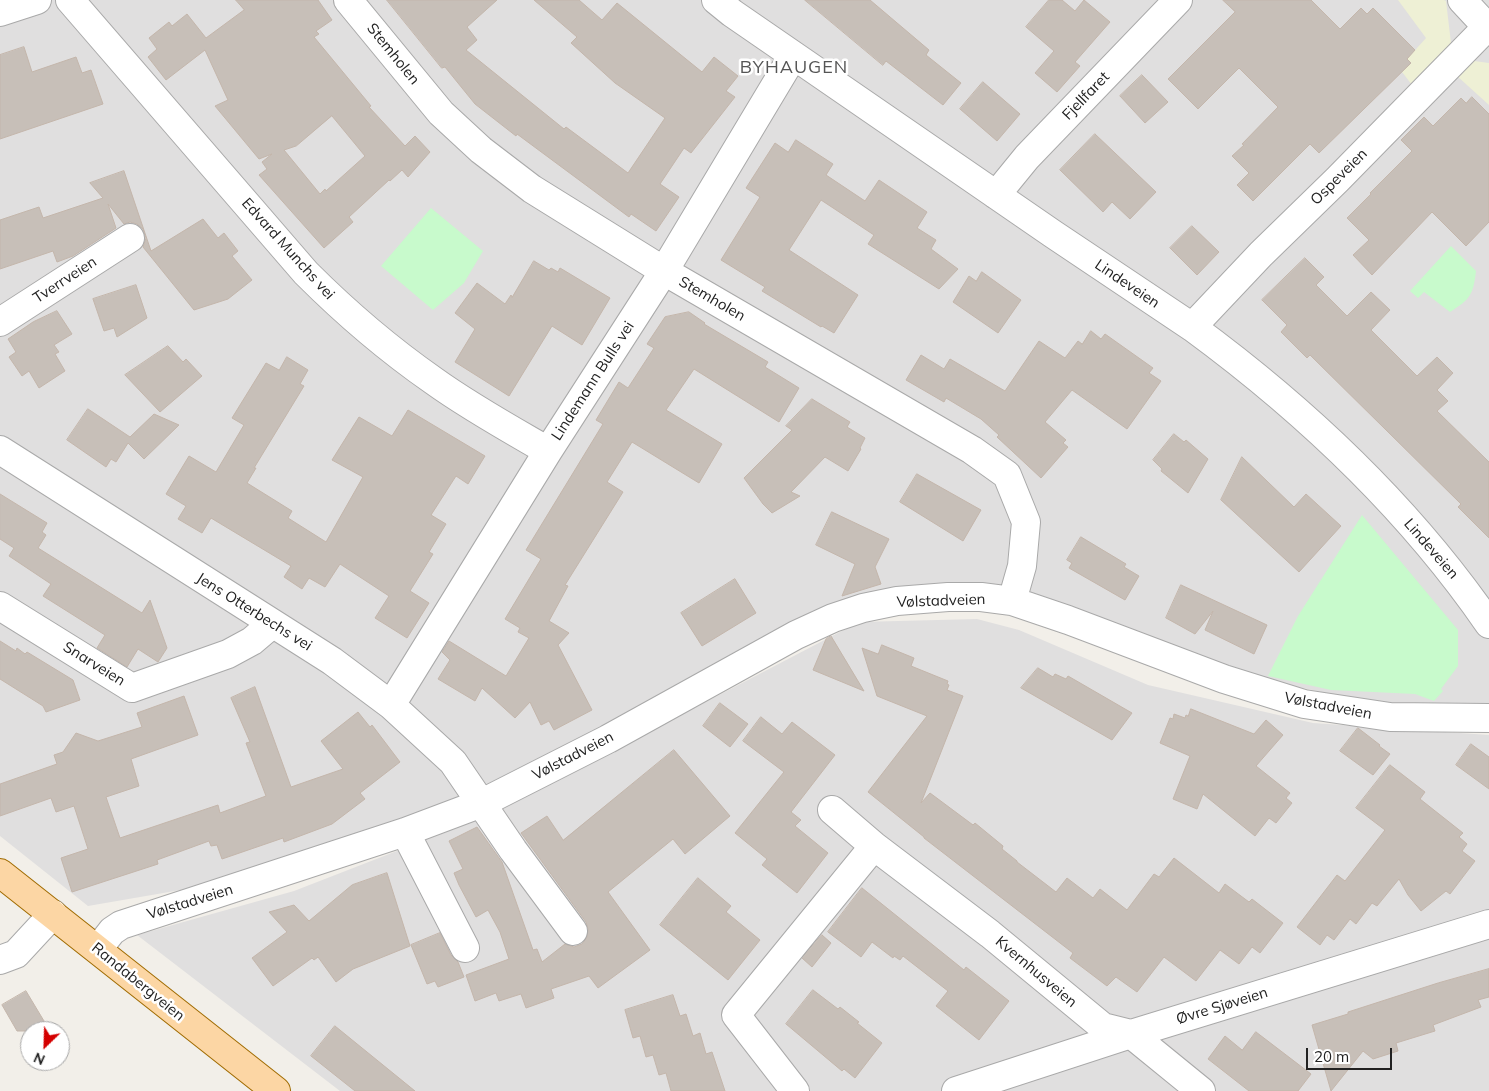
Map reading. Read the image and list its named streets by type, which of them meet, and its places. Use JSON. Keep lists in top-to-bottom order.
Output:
{
  "streets": {
    "main road": ["Randabergveien"],
    "street": [
      "Stemholen",
      "Fjellfaret",
      "Ospeveien",
      "Edvard Munchs vei",
      "Tverrveien",
      "Lindeveien",
      "Lindemann Bulls vei",
      "Vølstadveien",
      "Jens Otterbechs vei",
      "Snarveien",
      "Kvernhusveien",
      "Øvre Sjøveien"
    ]
  },
  "crossings": [
    ["Stemholen", "Lindemann Bulls vei"],
    ["Stemholen", "Vølstadveien"],
    ["Fjellfaret", "Lindeveien"],
    ["Ospeveien", "Lindeveien"],
    ["Edvard Munchs vei", "Lindemann Bulls vei"],
    ["Lindeveien", "Lindemann Bulls vei"],
    ["Lindemann Bulls vei", "Jens Otterbechs vei"],
    ["Vølstadveien", "Jens Otterbechs vei"],
    ["Vølstadveien", "Randabergveien"],
    ["Jens Otterbechs vei", "Snarveien"],
    ["Kvernhusveien", "Øvre Sjøveien"]
  ],
  "districts": ["BYHAUGEN"],
  "scale_bar": "20 m",
  "north": "bottom left"
}
